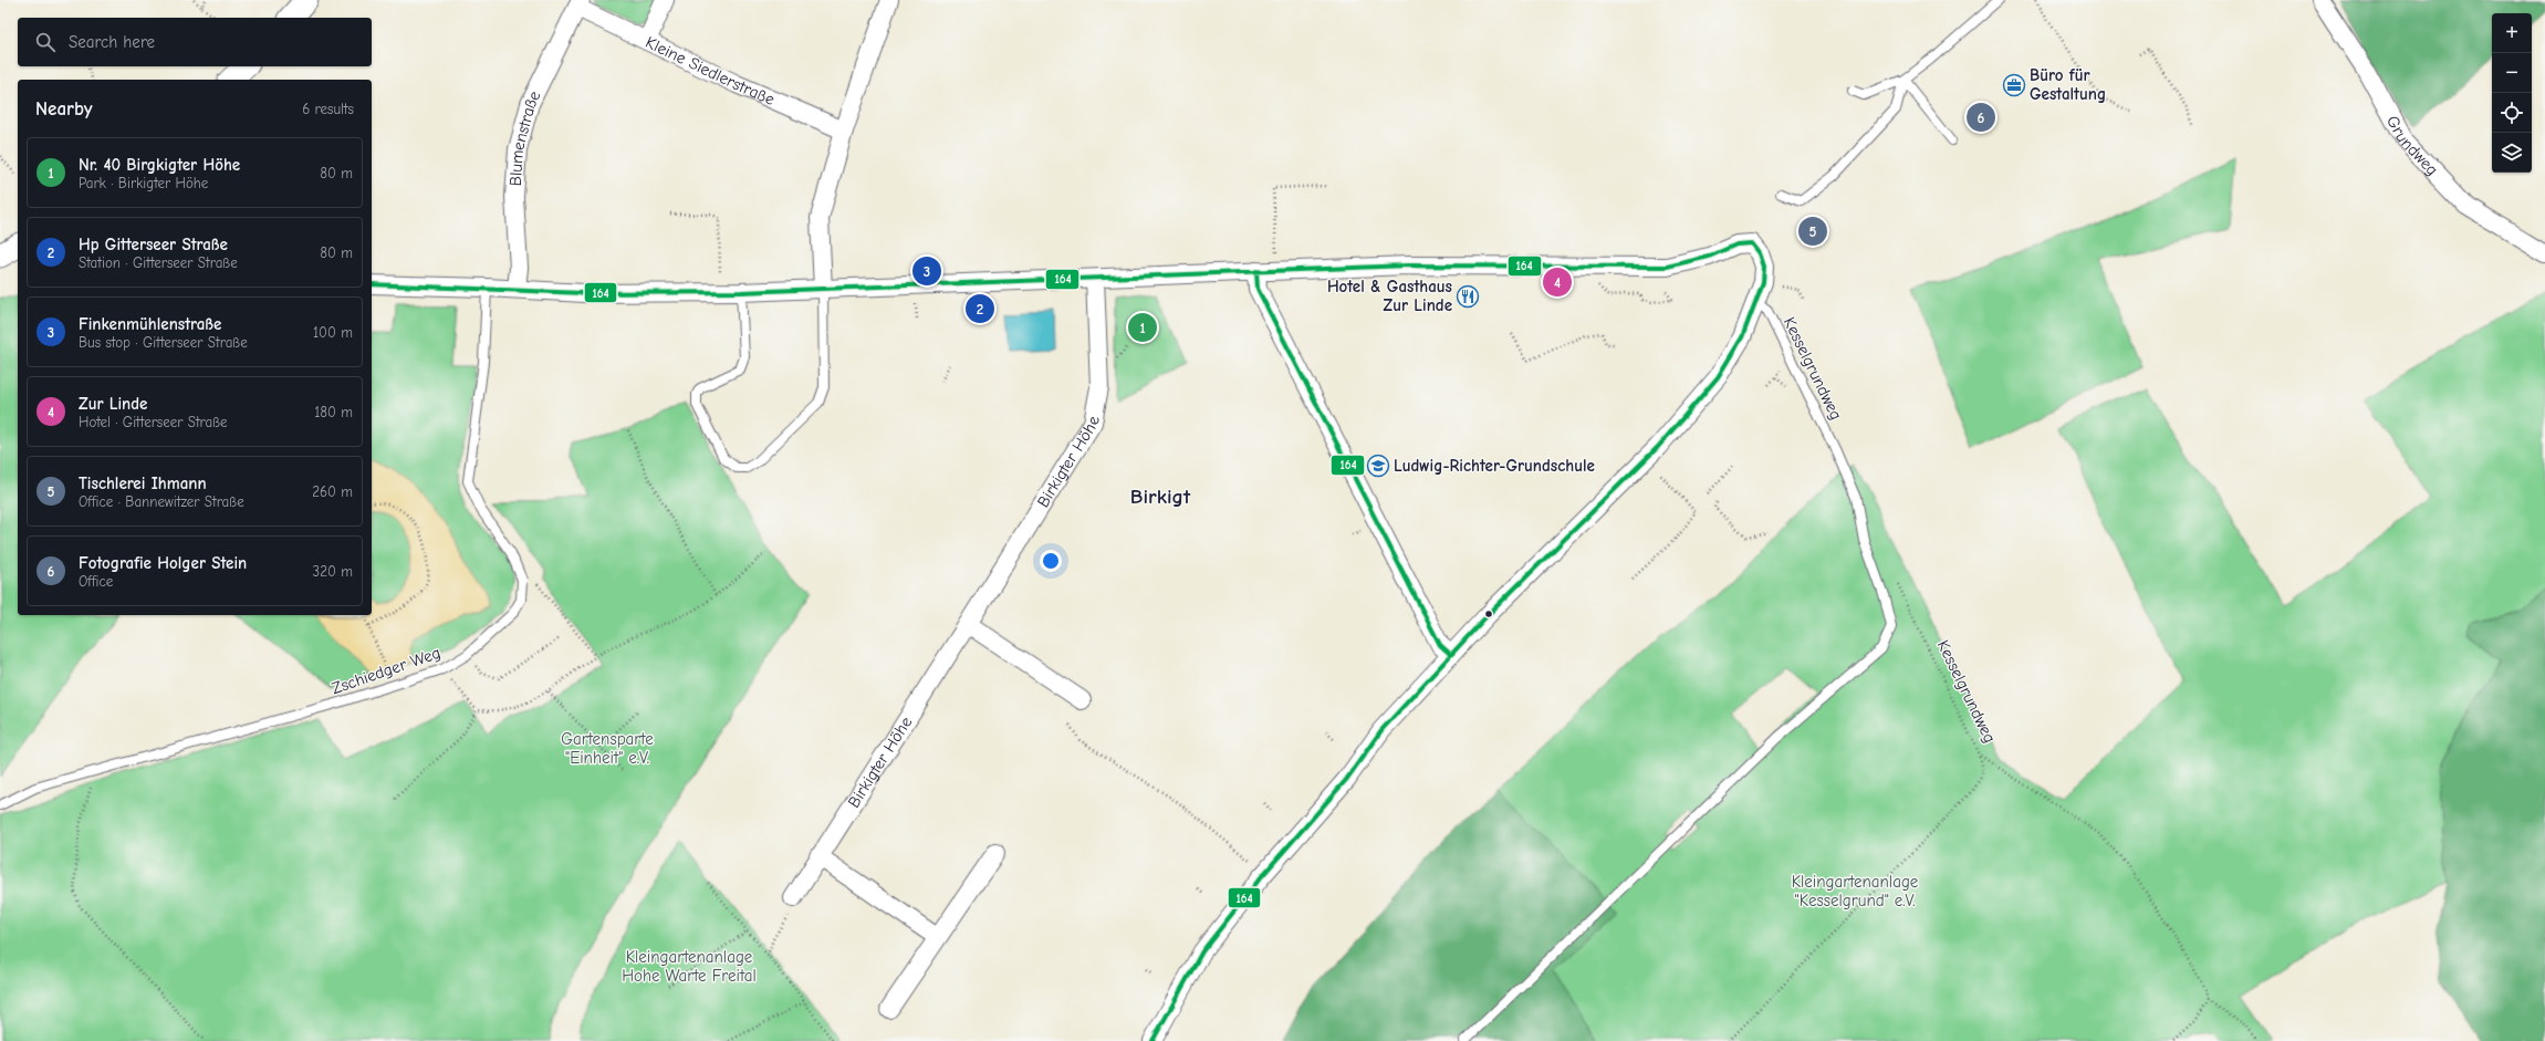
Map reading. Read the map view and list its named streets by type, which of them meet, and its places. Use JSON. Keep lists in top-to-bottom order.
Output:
{
  "streets": {
    "street": [
      "Kleine Siedlerstraße",
      "Blumenstraße",
      "Grundweg",
      "Birkigter Höhe"
    ],
    "lane": ["Kesselgrundweg", "Zschiedger Weg"]
  },
  "crossings": [
    ["Kleine Siedlerstraße", "Blumenstraße"]
  ],
  "districts": ["Birkigt"],
  "parks": ["Gartensparte \"Einheit\" e.V.", "Kleingartenanlage \"Kesselgrund\" e.V.", "Kleingartenanlage Hohe Warte Freital"],
  "places": {
    "office": ["Büro für Gestaltung"],
    "restaurant": ["Hotel & Gasthaus Zur Linde"],
    "school or university": ["Ludwig-Richter-Grundschule"]
  },
  "lines": ["transit line 164"],
  "page": {
    "map_buttons": ["+", "−"],
    "search": "Search here",
    "heading": ["Nearby", "6 results"],
    "pins": [
      "6",
      "5",
      "3",
      "4",
      "2",
      "1"
    ],
    "list": [
      {
        "mark": "1",
        "name": "Nr. 40 Birgkigter Höhe",
        "note": "Park · Birkigter Höhe",
        "value": "80 m"
      },
      {
        "mark": "2",
        "name": "Hp Gitterseer Straße",
        "note": "Station · Gitterseer Straße",
        "value": "80 m"
      },
      {
        "mark": "3",
        "name": "Finkenmühlenstraße",
        "note": "Bus stop · Gitterseer Straße",
        "value": "100 m"
      },
      {
        "mark": "4",
        "name": "Zur Linde",
        "note": "Hotel · Gitterseer Straße",
        "value": "180 m"
      },
      {
        "mark": "5",
        "name": "Tischlerei Ihmann",
        "note": "Office · Bannewitzer Straße",
        "value": "260 m"
      },
      {
        "mark": "6",
        "name": "Fotografie Holger Stein",
        "note": "Office",
        "value": "320 m"
      }
    ]
  }
}
